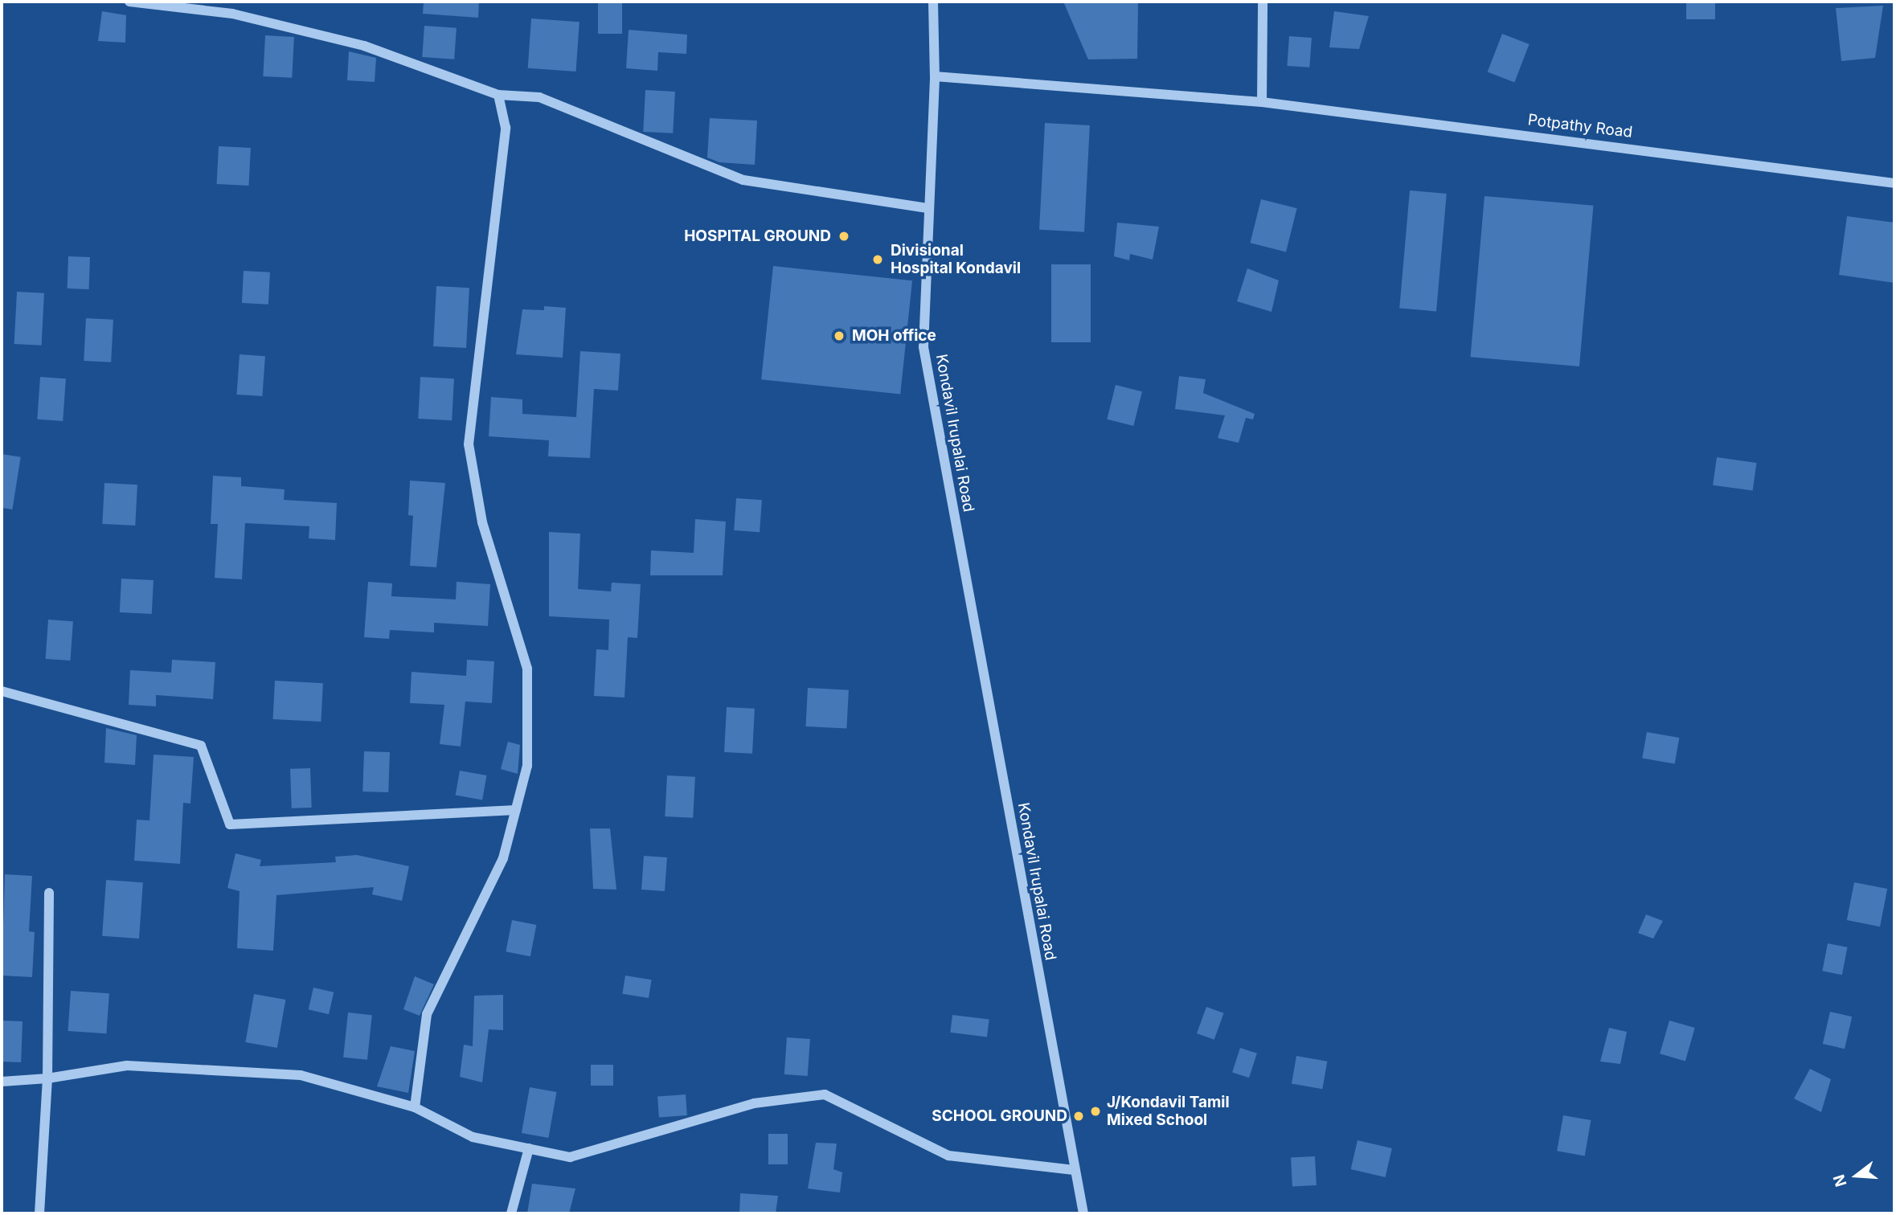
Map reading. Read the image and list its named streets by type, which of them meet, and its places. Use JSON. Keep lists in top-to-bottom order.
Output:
{
  "streets": {
    "street": ["Potpathy Road", "Kondavil Irupalai Road"]
  },
  "places": [
    "HOSPITAL GROUND",
    "Divisional Hospital Kondavil",
    "MOH office",
    "J/Kondavil Tamil Mixed School",
    "SCHOOL GROUND"
  ],
  "north": "left"
}
